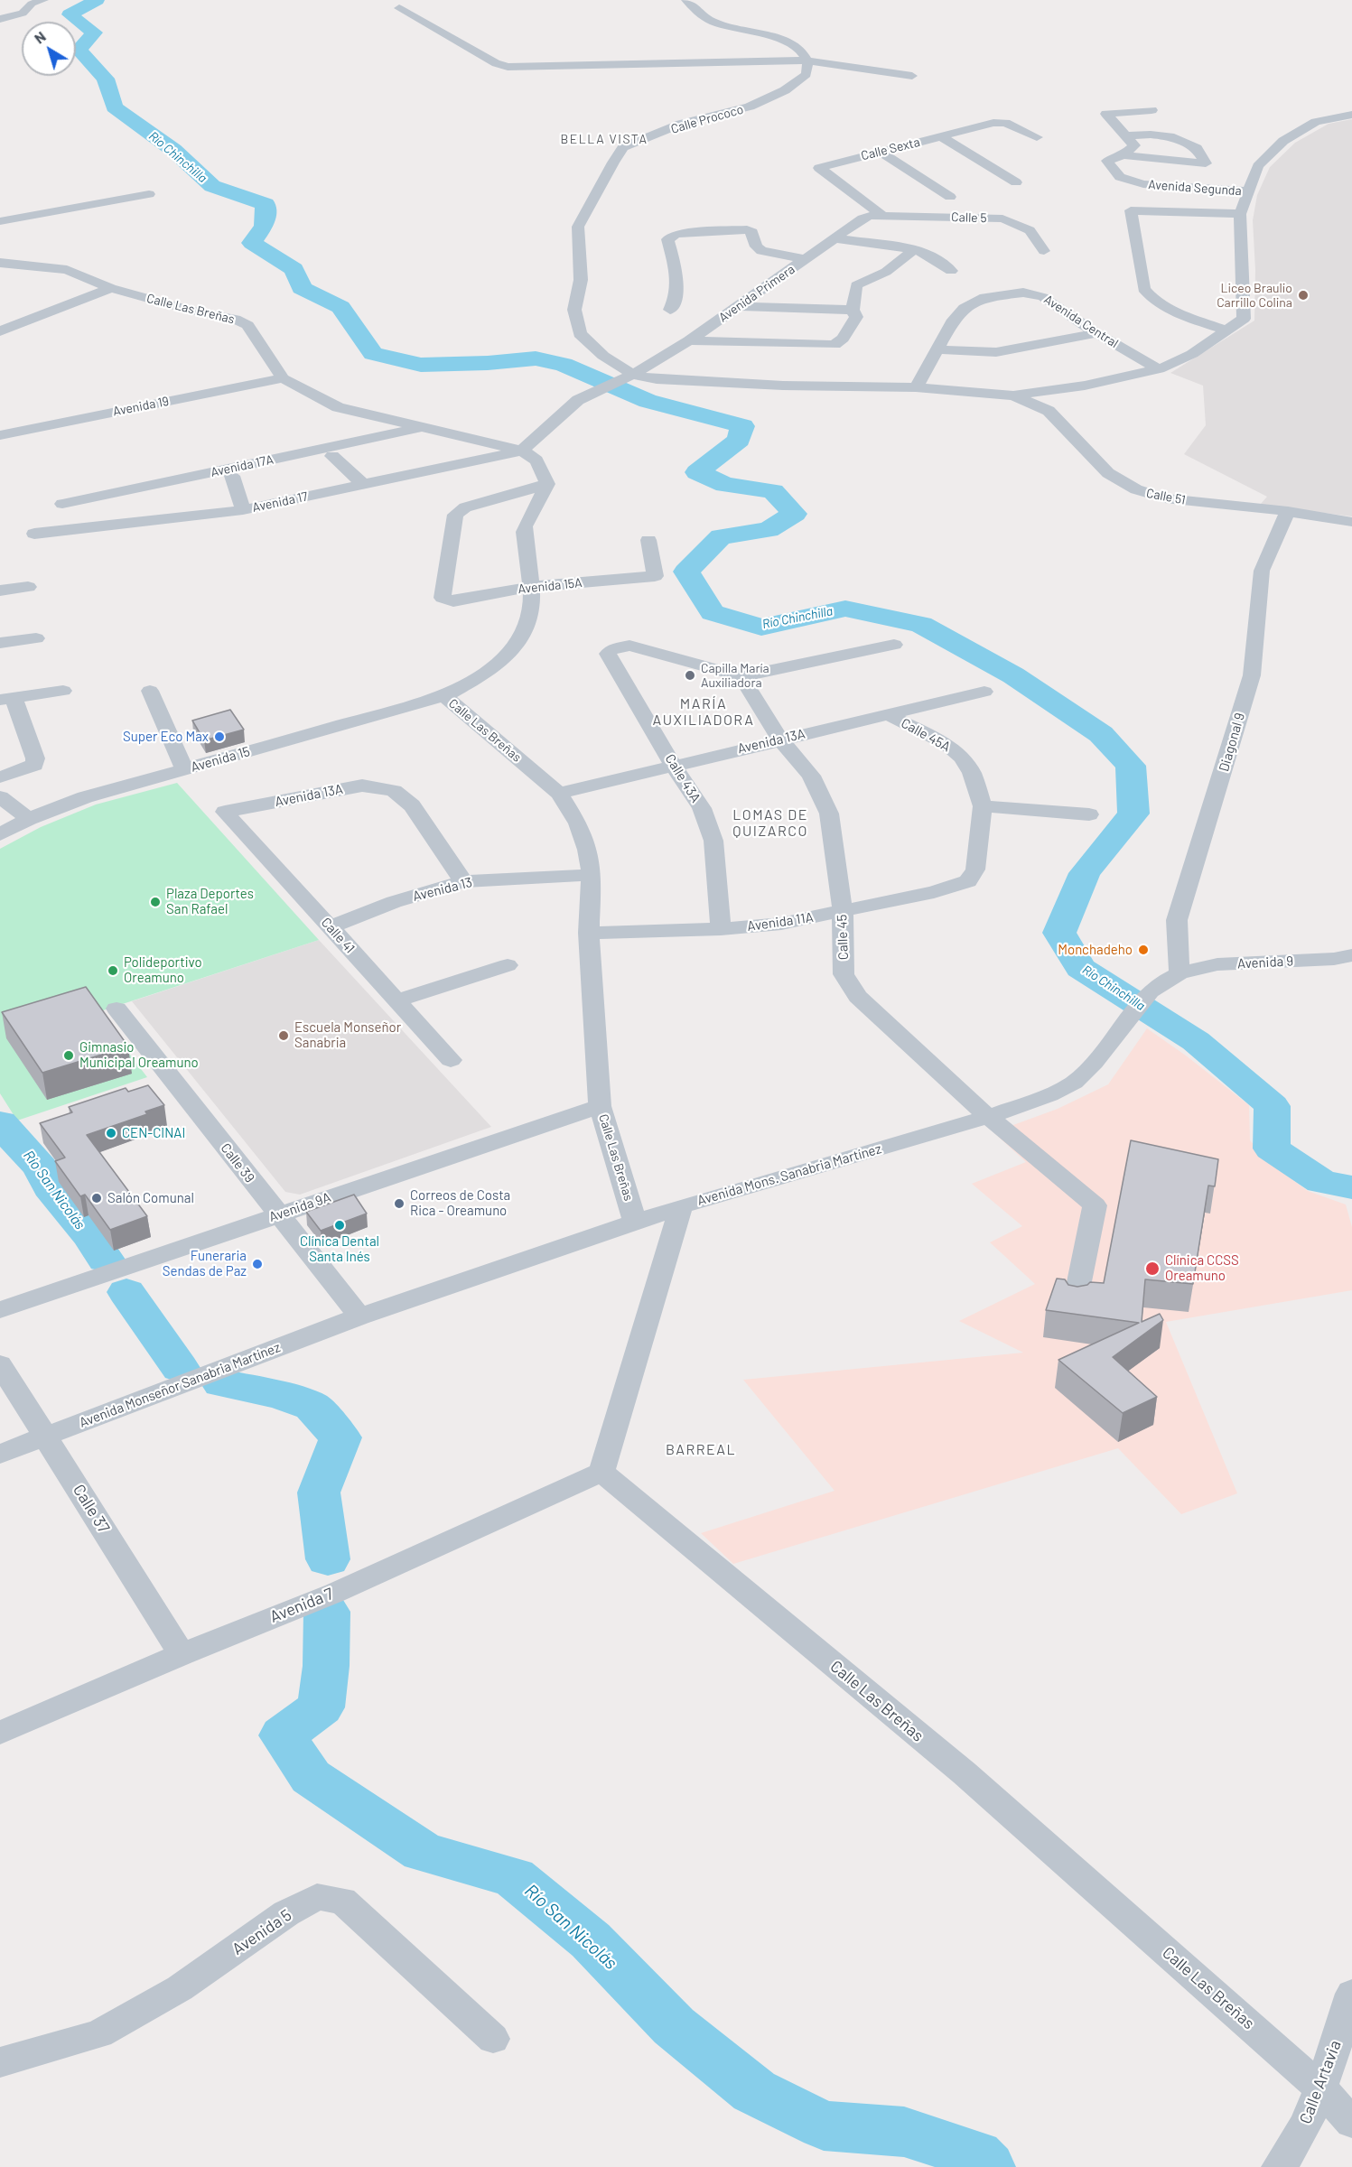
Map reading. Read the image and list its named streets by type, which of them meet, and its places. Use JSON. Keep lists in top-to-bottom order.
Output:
{
  "streets": {
    "street": [
      "Calle Prococo",
      "Calle Sexta",
      "Avenida Segunda",
      "Calle 5",
      "Avenida Primera",
      "Calle Las Breñas",
      "Avenida Central",
      "Avenida 19",
      "Avenida 17A",
      "Calle 51",
      "Avenida 17",
      "Avenida 15A",
      "Calle 45A",
      "Avenida 13A",
      "Diagonal 9",
      "Avenida 15",
      "Calle 43A",
      "Avenida 13",
      "Avenida 11A",
      "Calle 41",
      "Calle 45",
      "Avenida 9",
      "Calle 39",
      "Avenida Mons. Sanabria Martínez",
      "Avenida 9A",
      "Avenida Monseñor Sanabria Martínez",
      "Calle 37",
      "Avenida 7",
      "Avenida 5",
      "Calle Artavia"
    ]
  },
  "crossings": [
    ["Calle Prococo", "Avenida Primera"],
    ["Calle Sexta", "Calle 5"],
    ["Calle Sexta", "Avenida Primera"],
    ["Calle 5", "Avenida Primera"],
    ["Calle Las Breñas", "Avenida 19"],
    ["Calle Las Breñas", "Avenida 17A"],
    ["Calle Las Breñas", "Avenida 17"],
    ["Calle Las Breñas", "Avenida 15A"],
    ["Calle Las Breñas", "Avenida 13A"],
    ["Calle Las Breñas", "Avenida 15"],
    ["Calle Las Breñas", "Avenida 13"],
    ["Calle Las Breñas", "Avenida 11A"],
    ["Calle Las Breñas", "Avenida Mons. Sanabria Martínez"],
    ["Calle Las Breñas", "Avenida 9A"],
    ["Calle Las Breñas", "Avenida 7"],
    ["Calle Las Breñas", "Calle Artavia"],
    ["Calle 51", "Diagonal 9"],
    ["Calle 45A", "Avenida 13A"],
    ["Calle 45A", "Avenida 11A"],
    ["Avenida 13A", "Calle 43A"],
    ["Avenida 13A", "Avenida 13"],
    ["Avenida 13A", "Calle 41"],
    ["Avenida 13A", "Calle 45"],
    ["Diagonal 9", "Avenida 9"],
    ["Diagonal 9", "Avenida Mons. Sanabria Martínez"],
    ["Calle 43A", "Avenida 11A"],
    ["Calle 43A", "Calle 45"],
    ["Avenida 13", "Calle 41"],
    ["Avenida 11A", "Calle 45"],
    ["Calle 45", "Avenida Mons. Sanabria Martínez"],
    ["Avenida 9", "Avenida Mons. Sanabria Martínez"],
    ["Calle 39", "Avenida Mons. Sanabria Martínez"],
    ["Calle 39", "Avenida 9A"],
    ["Calle 39", "Avenida Monseñor Sanabria Martínez"],
    ["Avenida Mons. Sanabria Martínez", "Avenida Monseñor Sanabria Martínez"],
    ["Avenida Monseñor Sanabria Martínez", "Calle 37"],
    ["Calle 37", "Avenida 7"]
  ],
  "districts": [
    "BELLA VISTA",
    "MARÍA AUXILIADORA",
    "LOMAS DE QUIZARCO",
    "BARREAL"
  ],
  "water": ["Río Chinchilla", "Río San Nicolás"],
  "places": [
    "Liceo Braulio Carrillo Colina",
    "Capilla María Auxiliadora",
    "Super Eco Max",
    "Plaza Deportes San Rafael",
    "Monchadeho",
    "Polideportivo Oreamuno",
    "Escuela Monseñor Sanabria",
    "Gimnasio Municipal Oreamuno",
    "CEN-CINAI",
    "Salón Comunal",
    "Correos de Costa Rica - Oreamuno",
    "Clínica Dental Santa Inés",
    "Funeraria Sendas de Paz",
    "Clínica CCSS Oreamuno"
  ],
  "north": "top left"
}
